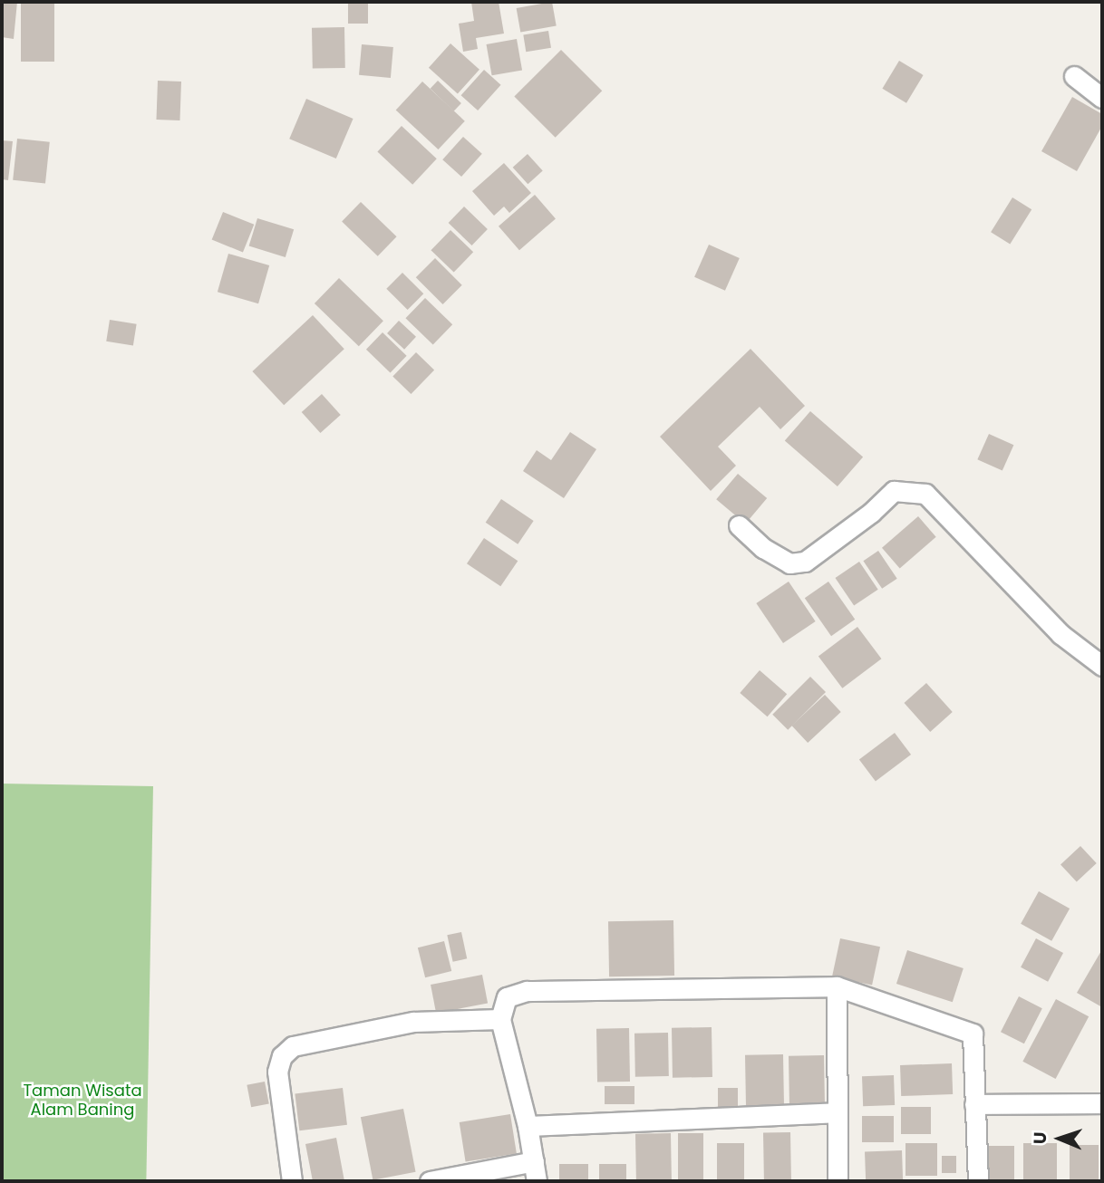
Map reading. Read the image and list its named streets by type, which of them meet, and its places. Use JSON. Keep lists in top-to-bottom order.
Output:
{
  "parks": ["Taman Wisata Alam Baning"],
  "north": "left"
}
